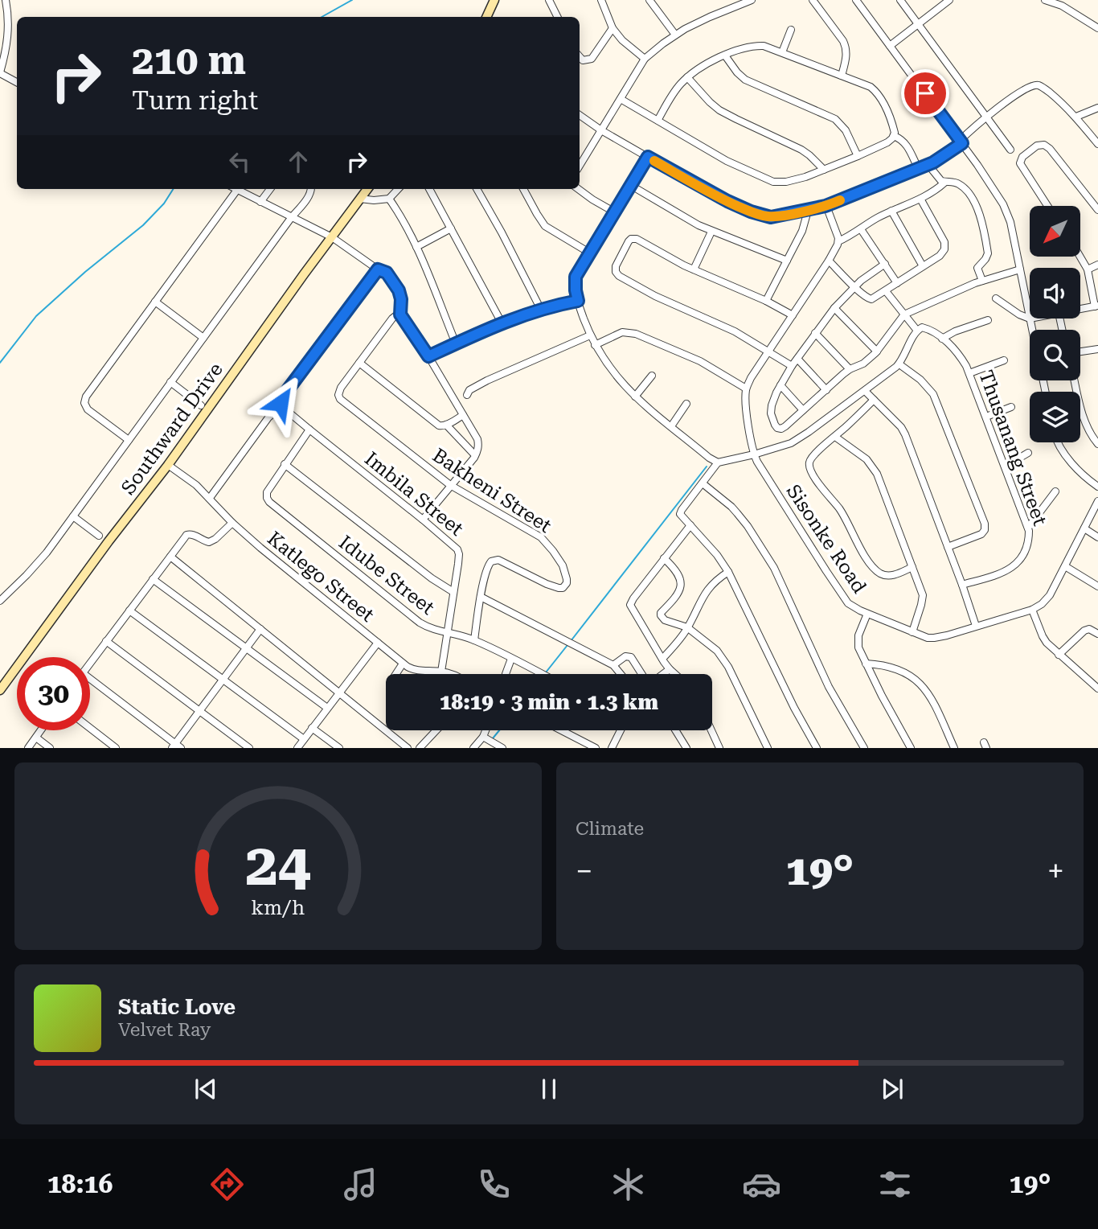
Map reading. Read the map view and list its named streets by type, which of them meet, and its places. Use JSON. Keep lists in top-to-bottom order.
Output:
{
  "streets": {
    "main road": ["Southward Drive"],
    "street": [
      "Thusanang Street",
      "Bakheni Street",
      "Imbila Street",
      "Sisonke Road",
      "Idube Street",
      "Katlego Street"
    ]
  },
  "crossings": [
    ["Southward Drive", "Katlego Street"],
    ["Bakheni Street", "Idube Street"],
    ["Imbila Street", "Idube Street"],
    ["Imbila Street", "Katlego Street"]
  ],
  "north": "bottom left",
  "page": {
    "turn": ["210 m", "Turn right"],
    "limit": "30",
    "trip": "18:19 · 3 min · 1.3 km",
    "tile": "Climate",
    "heat": ["−", "19°", "+"],
    "song": ["Static Love", "Velvet Ray"],
    "tabs": ["18:16", "19°"],
    "gauge": ["24", "km/h"]
  }
}
